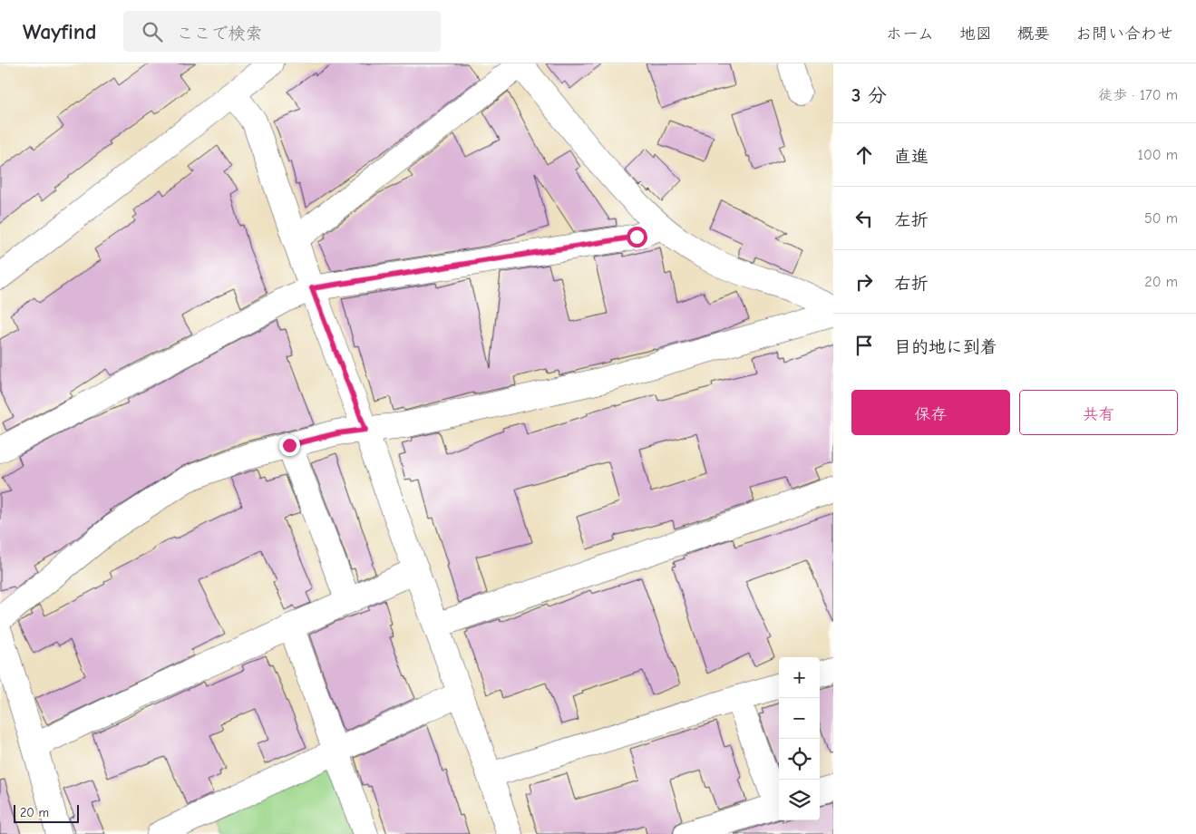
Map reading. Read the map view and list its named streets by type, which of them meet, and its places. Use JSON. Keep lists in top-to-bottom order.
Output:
{
  "scale_bar": "20 m",
  "page": {
    "header": "Wayfind",
    "search": "ここで検索",
    "nav": [
      "ホーム",
      "地図",
      "概要",
      "お問い合わせ"
    ],
    "heading": ["3 分", "徒歩 · 170 m"],
    "list": [
      ["直進", "100 m"],
      ["左折", "50 m"],
      ["右折", "20 m"],
      "目的地に到着"
    ],
    "buttons": ["保存", "共有"],
    "map_buttons": ["+", "−"],
    "scale": "20 m"
  }
}
